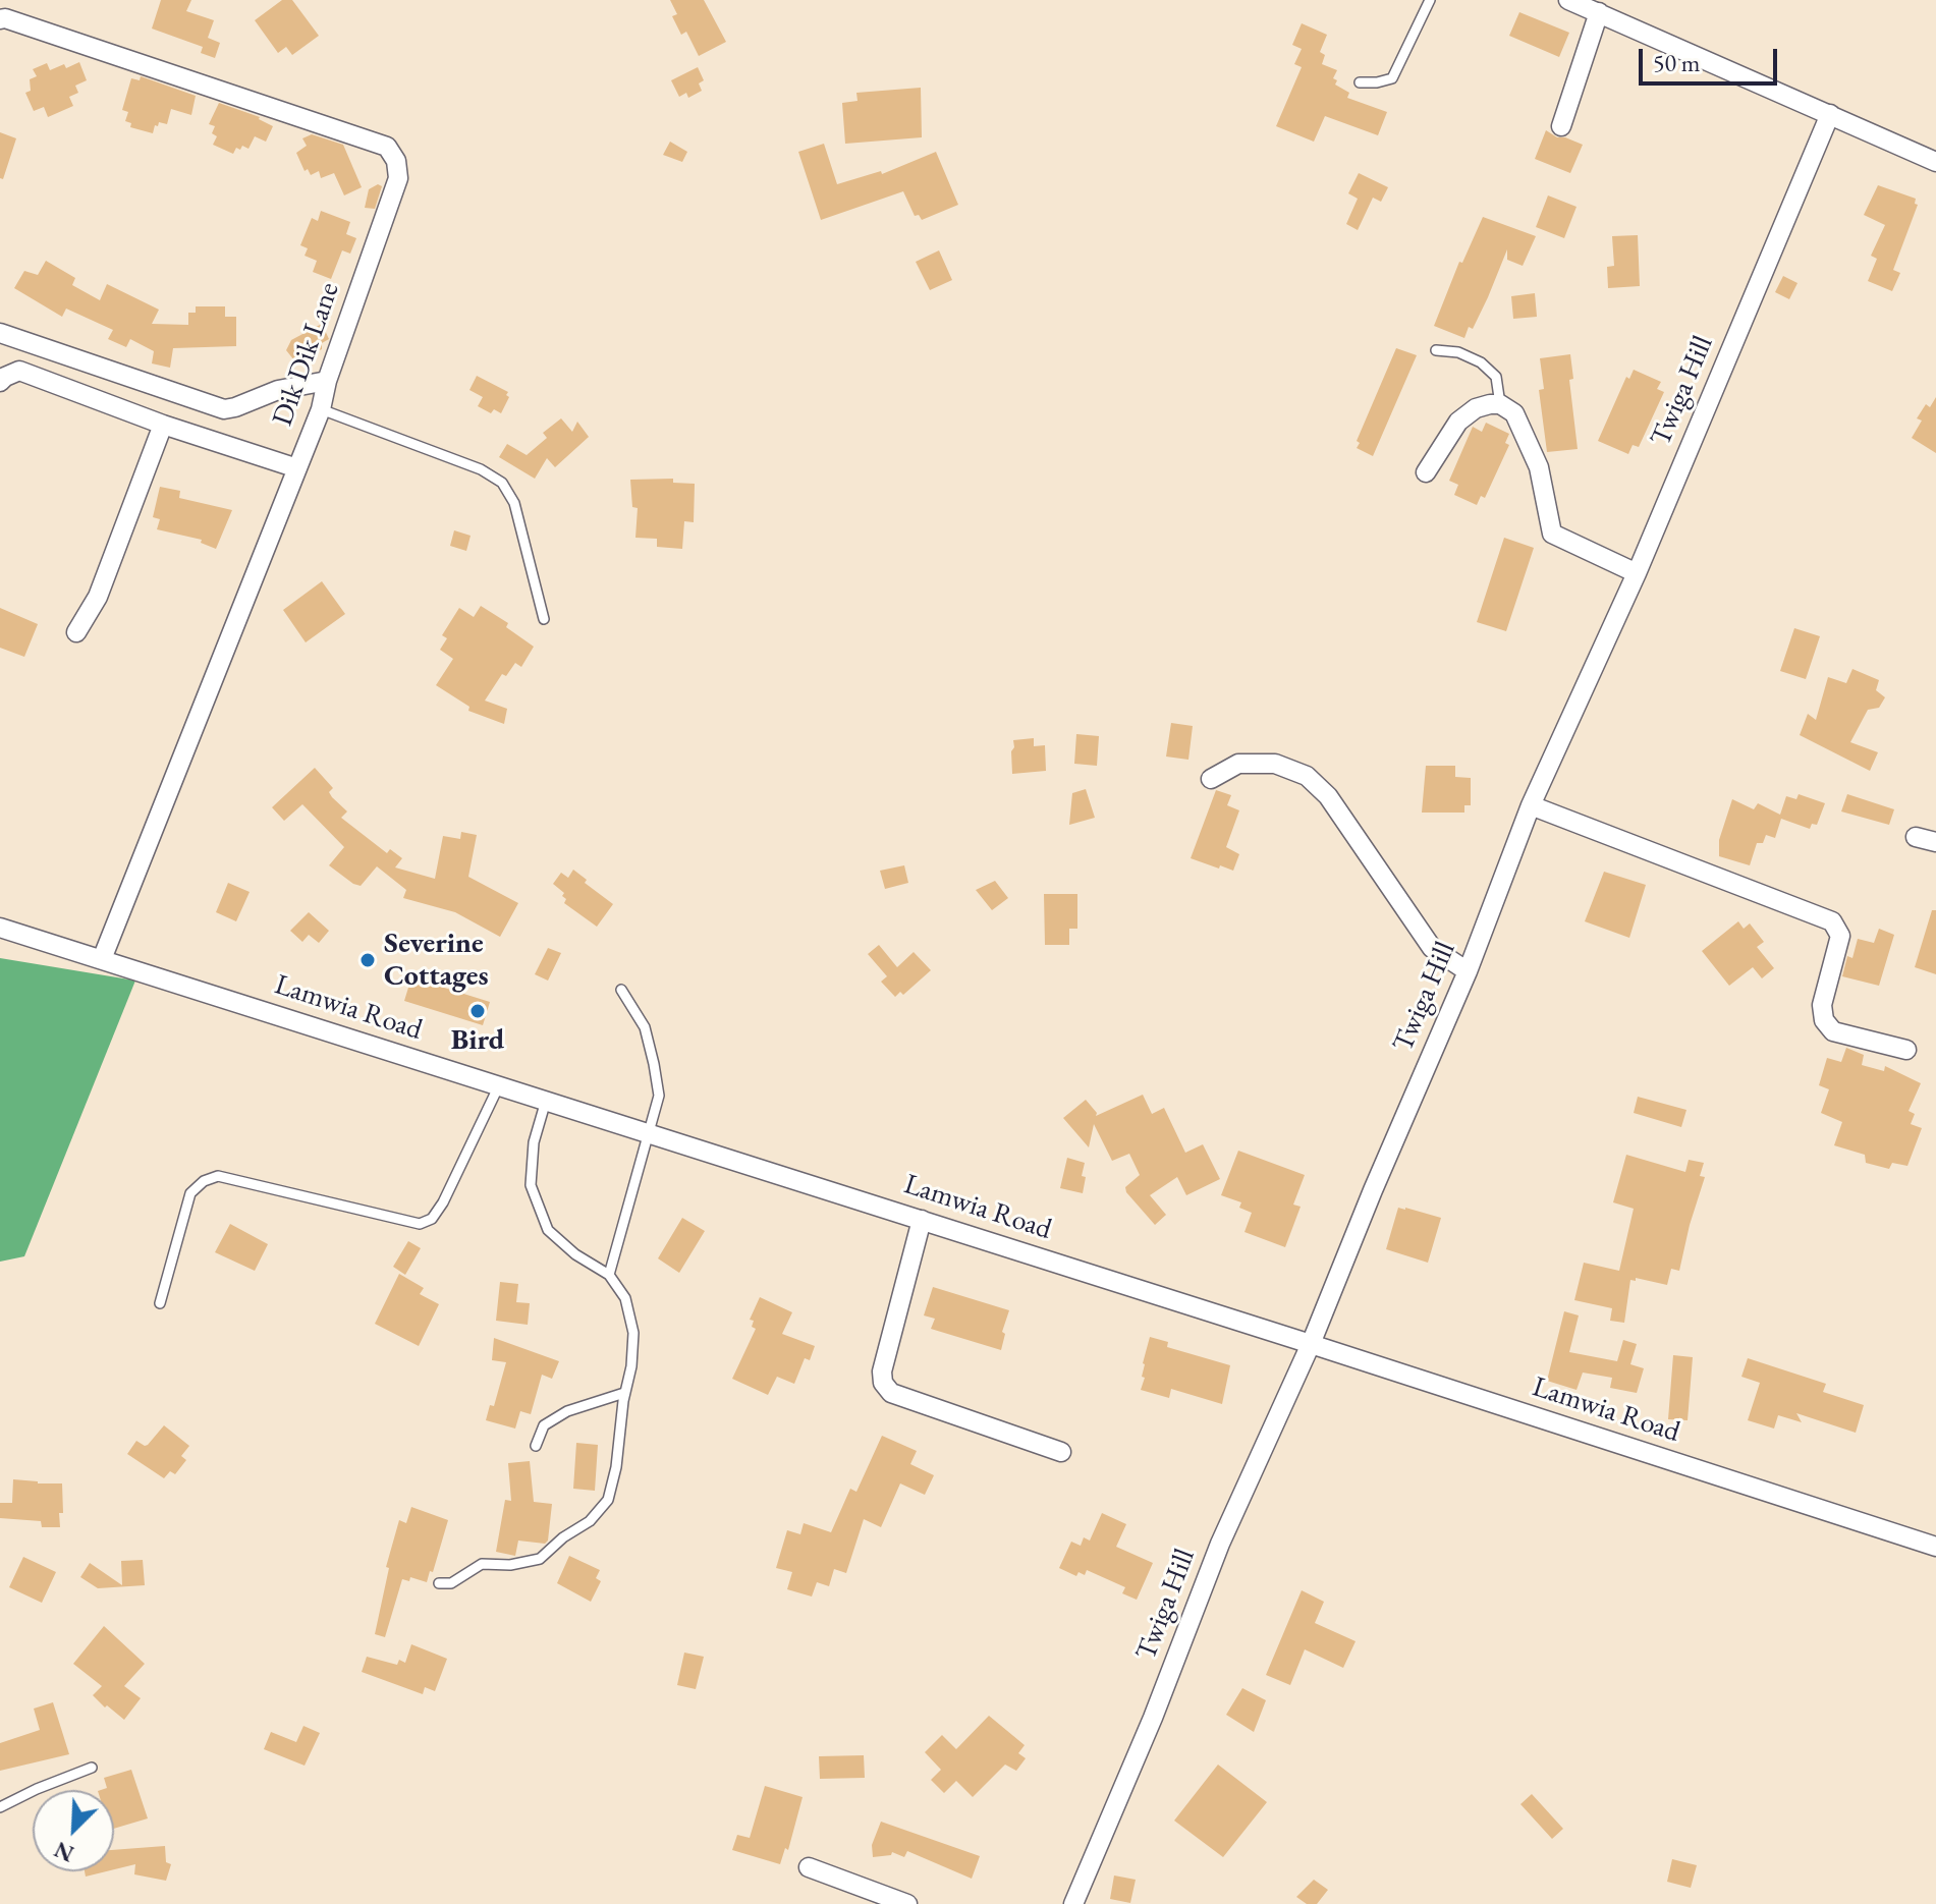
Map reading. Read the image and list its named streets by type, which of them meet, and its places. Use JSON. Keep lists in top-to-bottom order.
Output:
{
  "streets": {
    "street": ["Dik Dik Lane", "Twiga Hill", "Lamwia Road"]
  },
  "crossings": [
    ["Dik Dik Lane", "Lamwia Road"],
    ["Twiga Hill", "Lamwia Road"]
  ],
  "places": ["Severine Cottages", "Bird"],
  "scale_bar": "50 m",
  "north": "bottom left"
}
